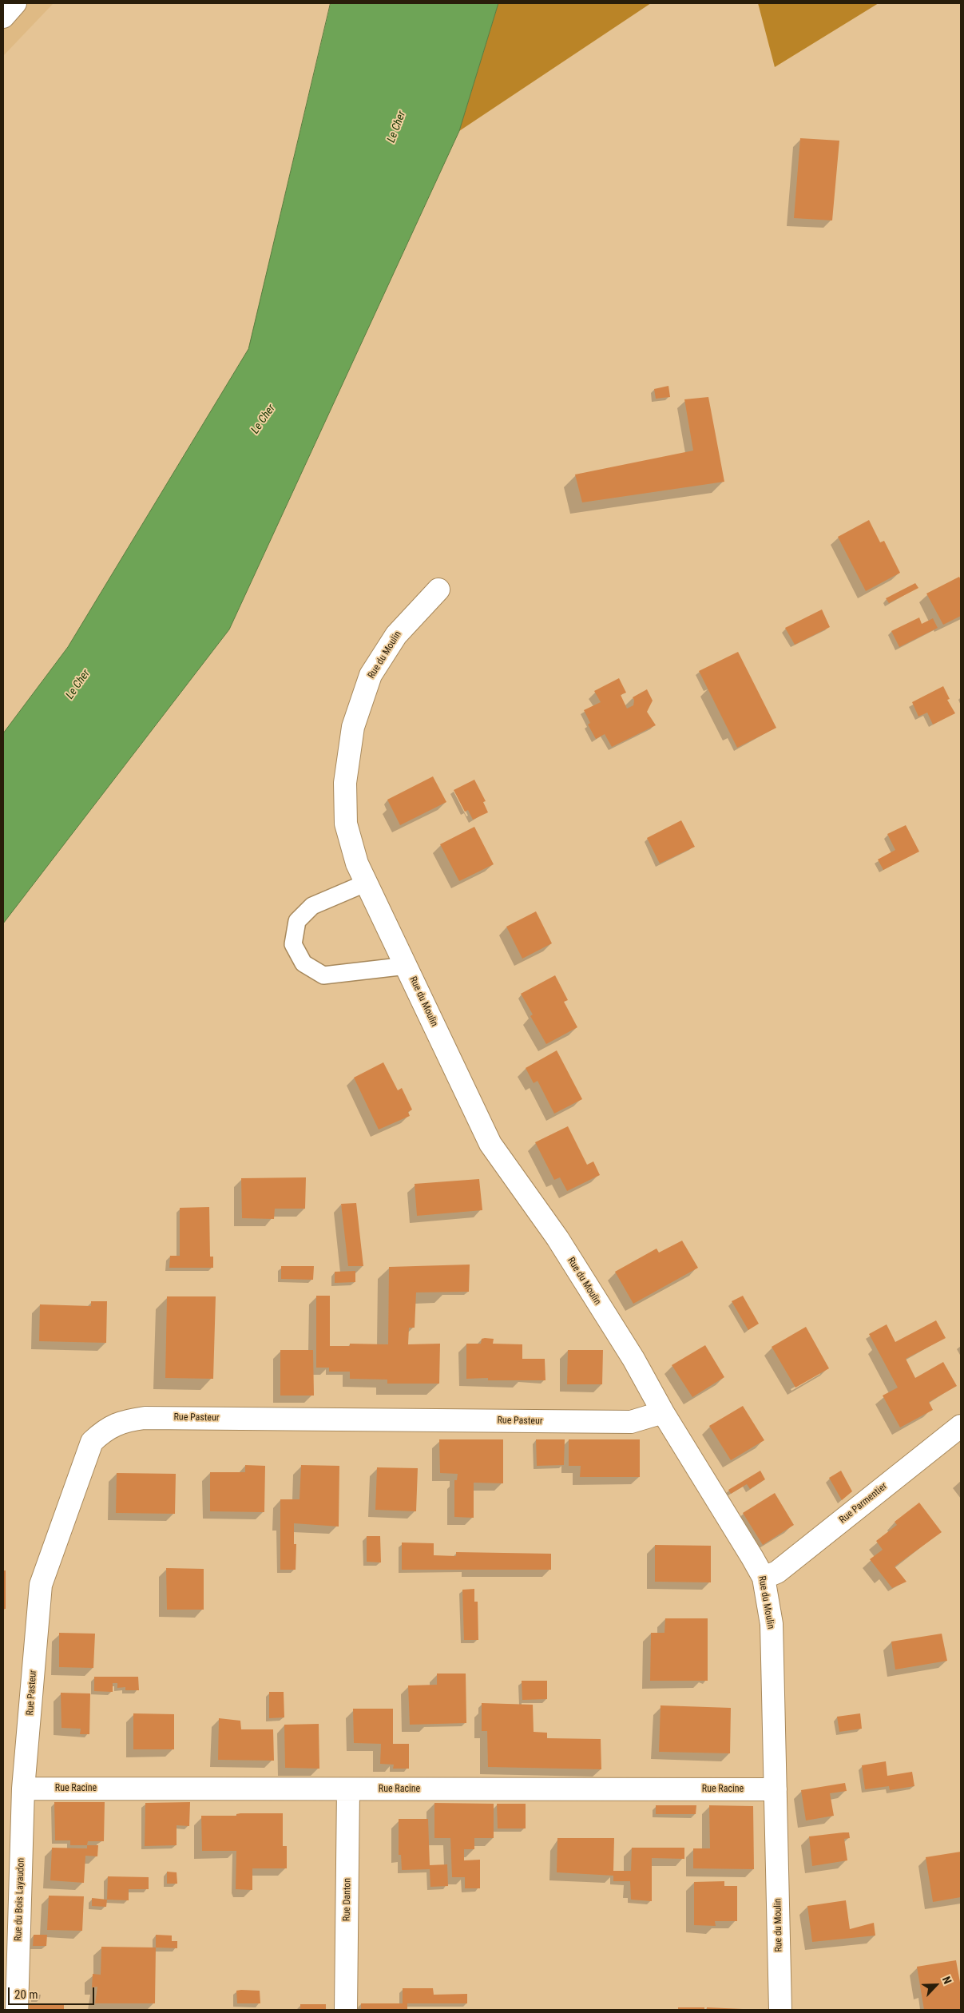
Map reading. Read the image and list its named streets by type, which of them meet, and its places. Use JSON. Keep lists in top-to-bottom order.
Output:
{
  "streets": {
    "street": [
      "Rue du Moulin",
      "Rue Pasteur",
      "Rue Parmentier",
      "Rue Racine",
      "Rue du Bois Layaudon",
      "Rue Danton"
    ]
  },
  "crossings": [
    ["Rue du Moulin", "Rue Pasteur"],
    ["Rue du Moulin", "Rue Parmentier"],
    ["Rue du Moulin", "Rue Racine"],
    ["Rue Pasteur", "Rue Racine"],
    ["Rue Pasteur", "Rue du Bois Layaudon"],
    ["Rue Racine", "Rue du Bois Layaudon"],
    ["Rue Racine", "Rue Danton"]
  ],
  "water": ["Le Cher"],
  "scale_bar": "20 m",
  "north": "top right"
}
